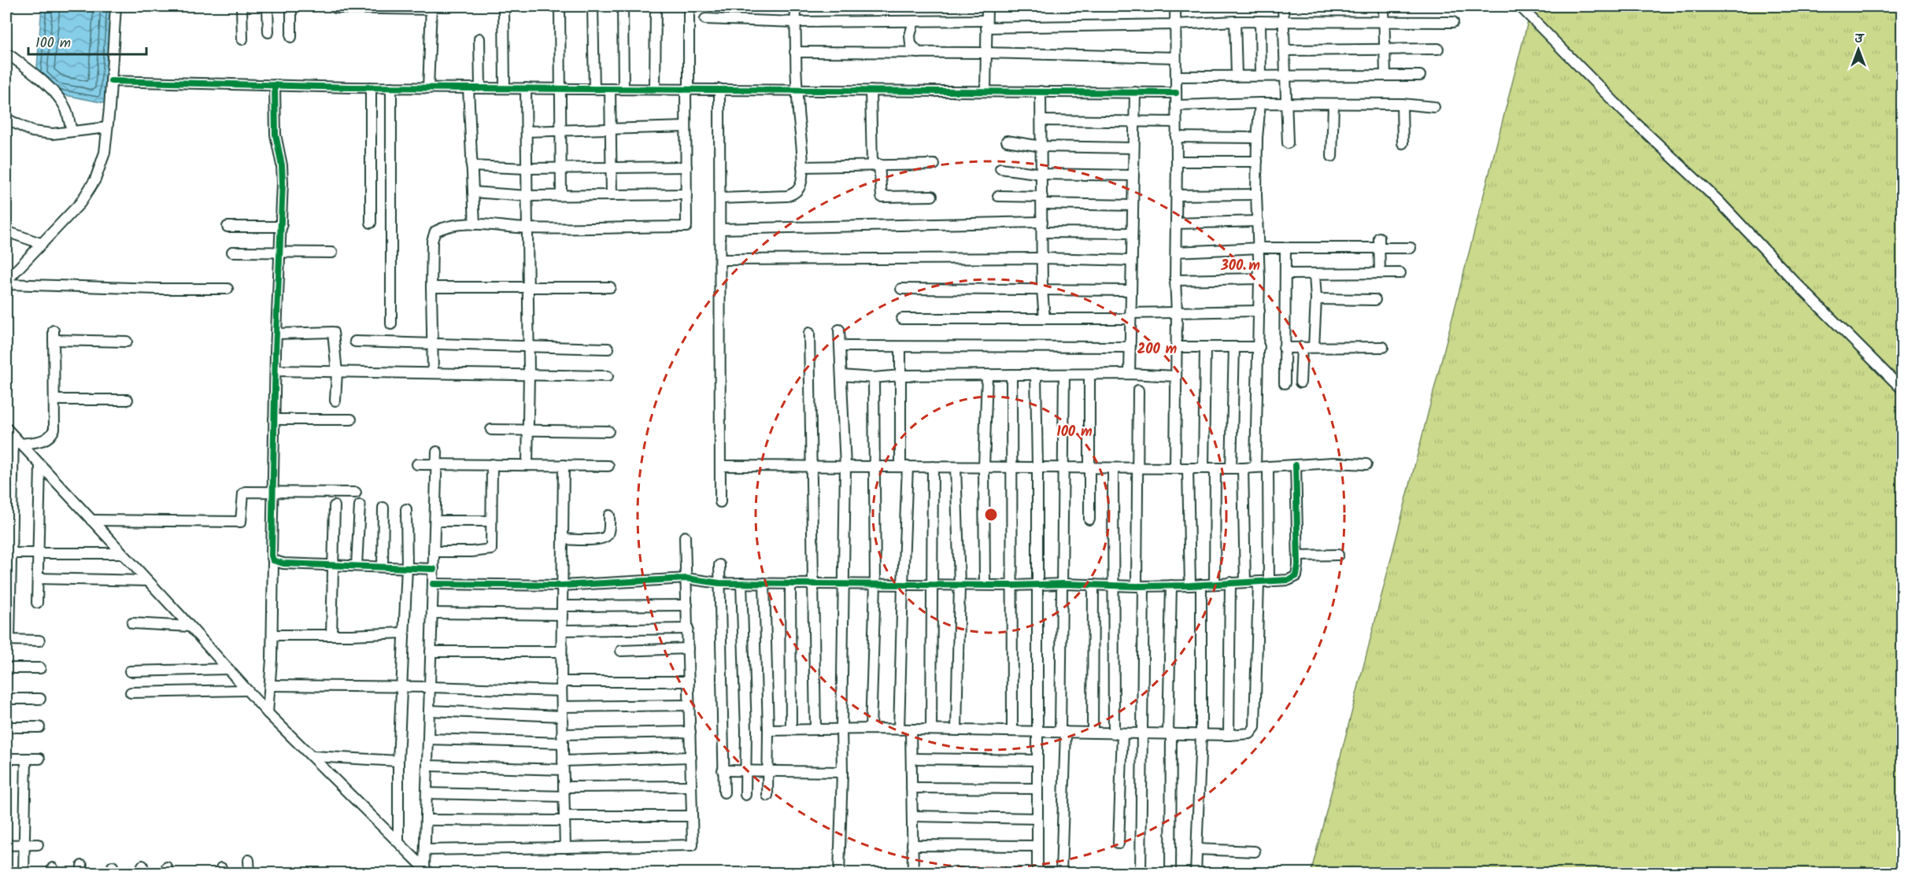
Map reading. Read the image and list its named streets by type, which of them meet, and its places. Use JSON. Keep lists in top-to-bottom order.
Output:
{
  "scale_bar": "100 m",
  "north": "top",
  "rings": ["300 m", "200 m", "100 m"]
}
